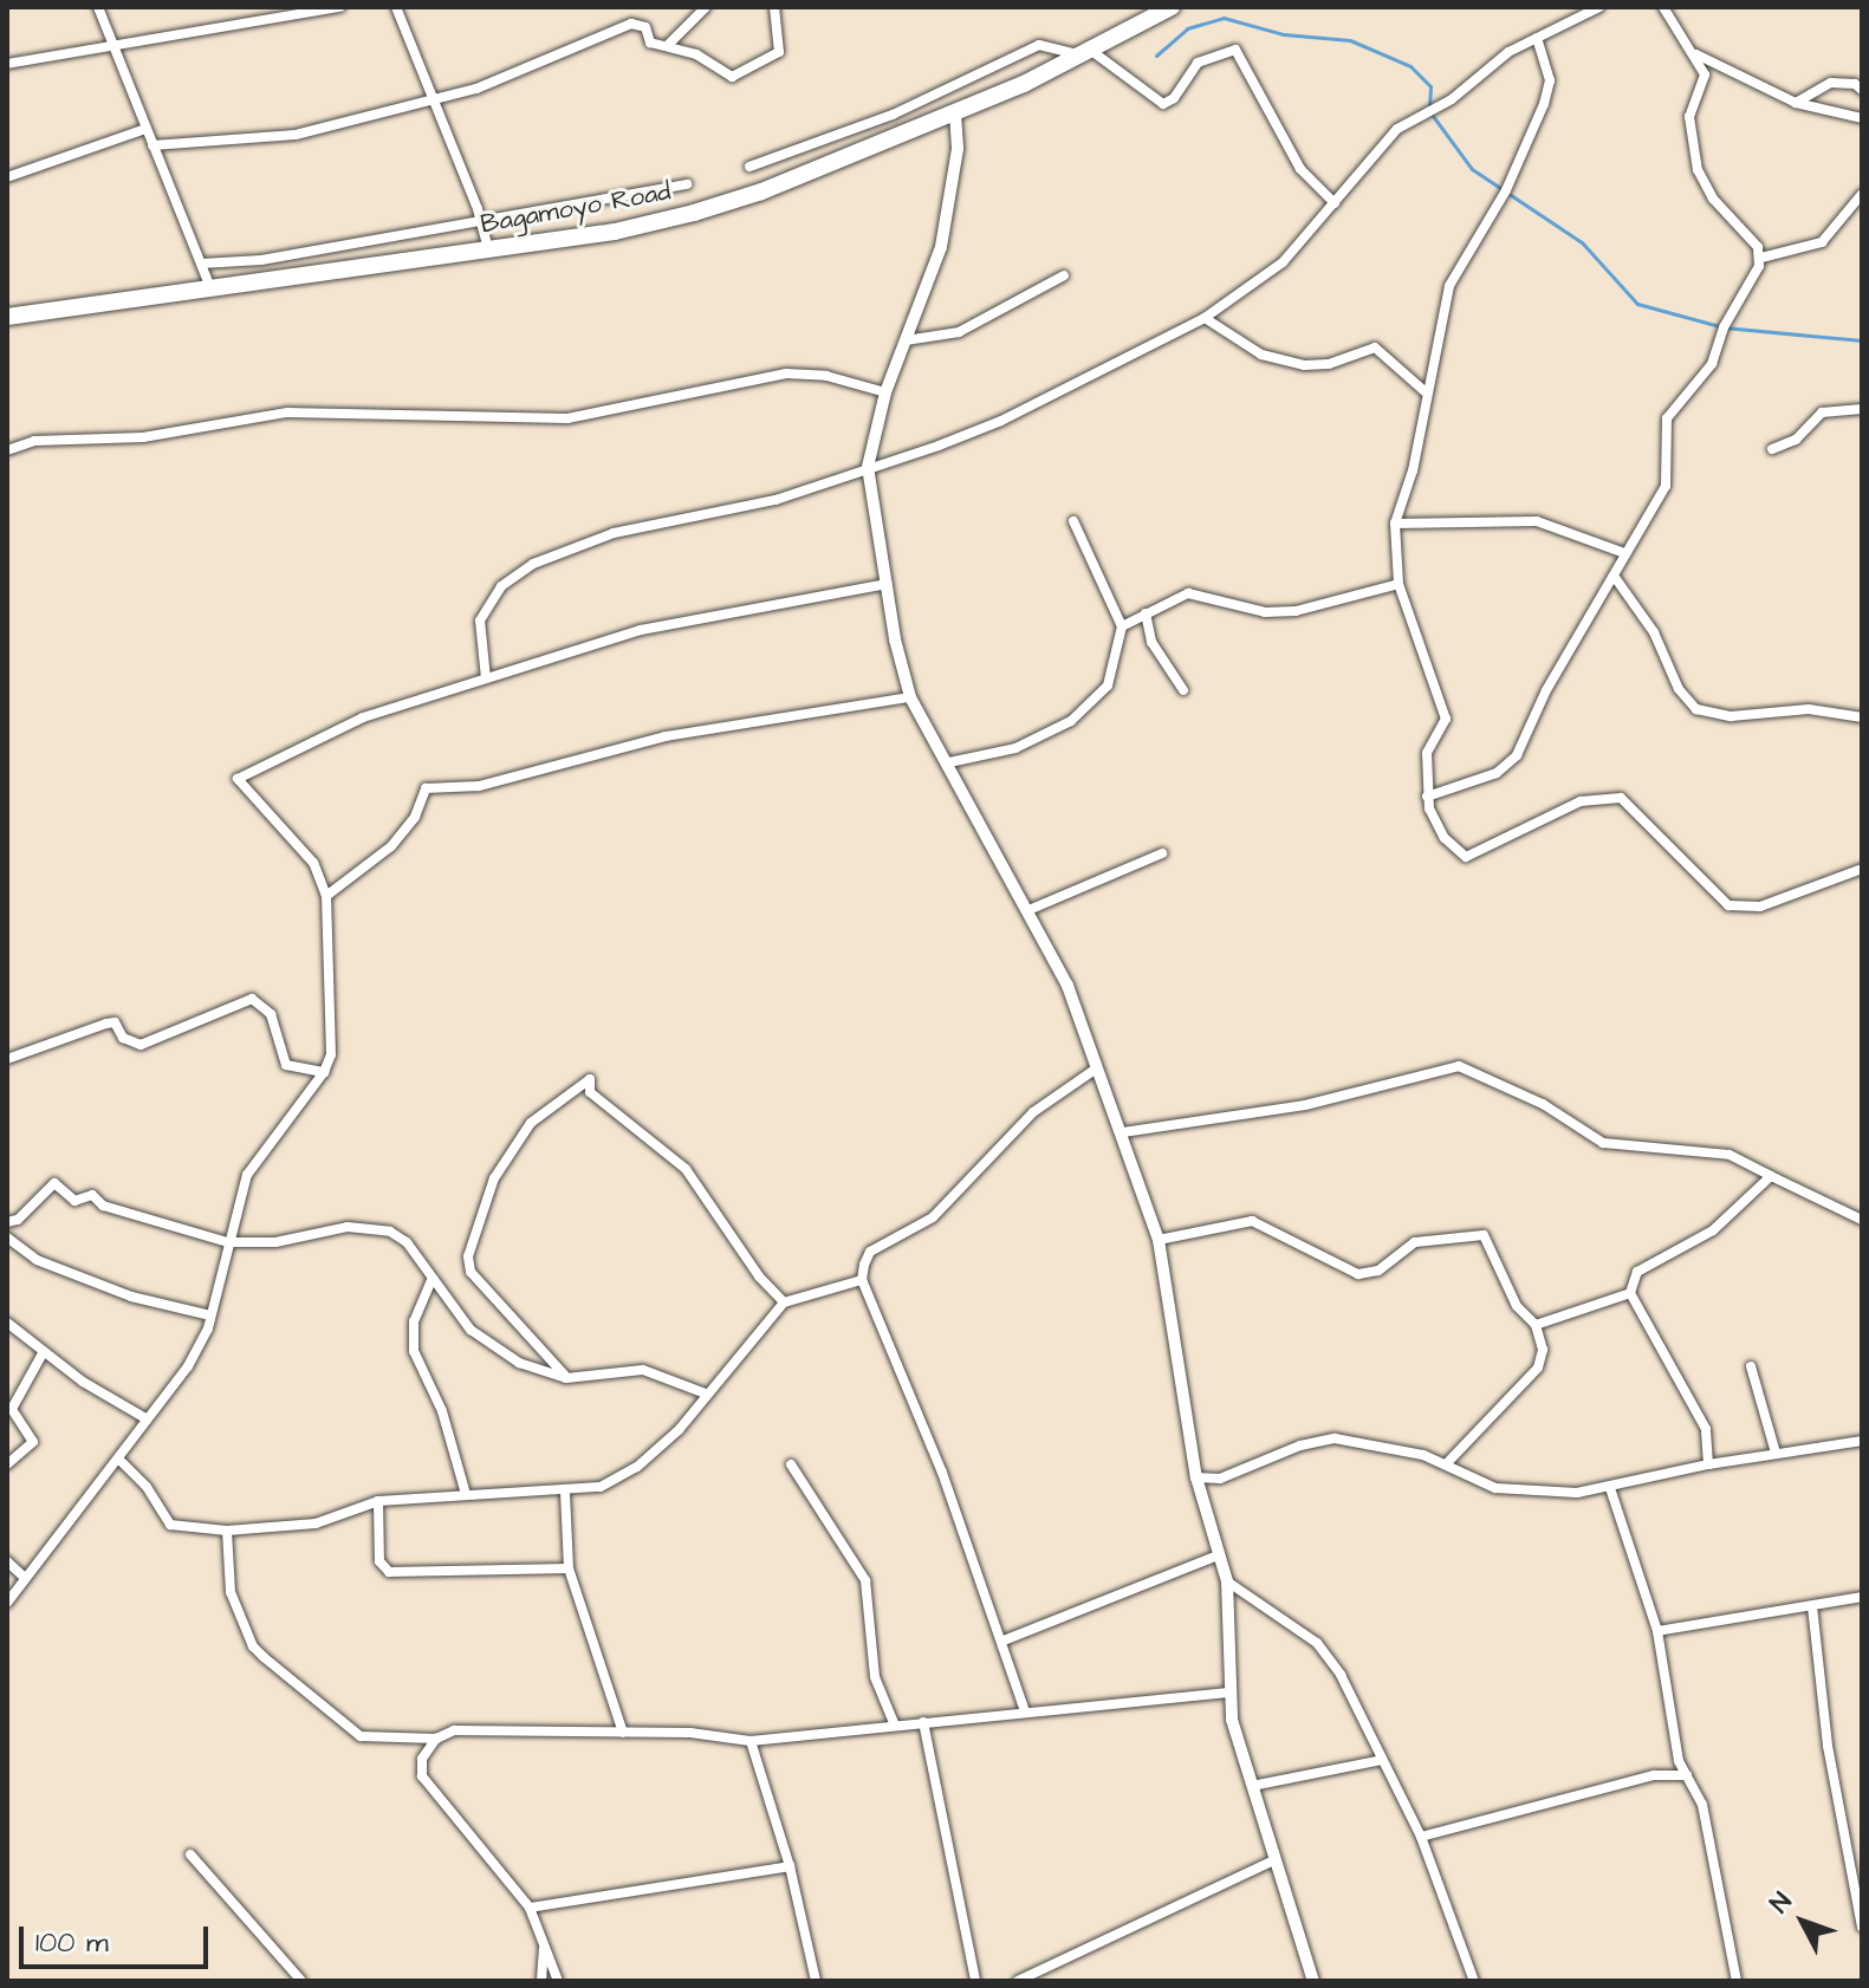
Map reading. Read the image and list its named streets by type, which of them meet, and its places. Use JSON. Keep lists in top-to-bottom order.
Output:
{
  "streets": {
    "highway": ["Bagamoyo Road"]
  },
  "scale_bar": "100 m",
  "north": "top left"
}
